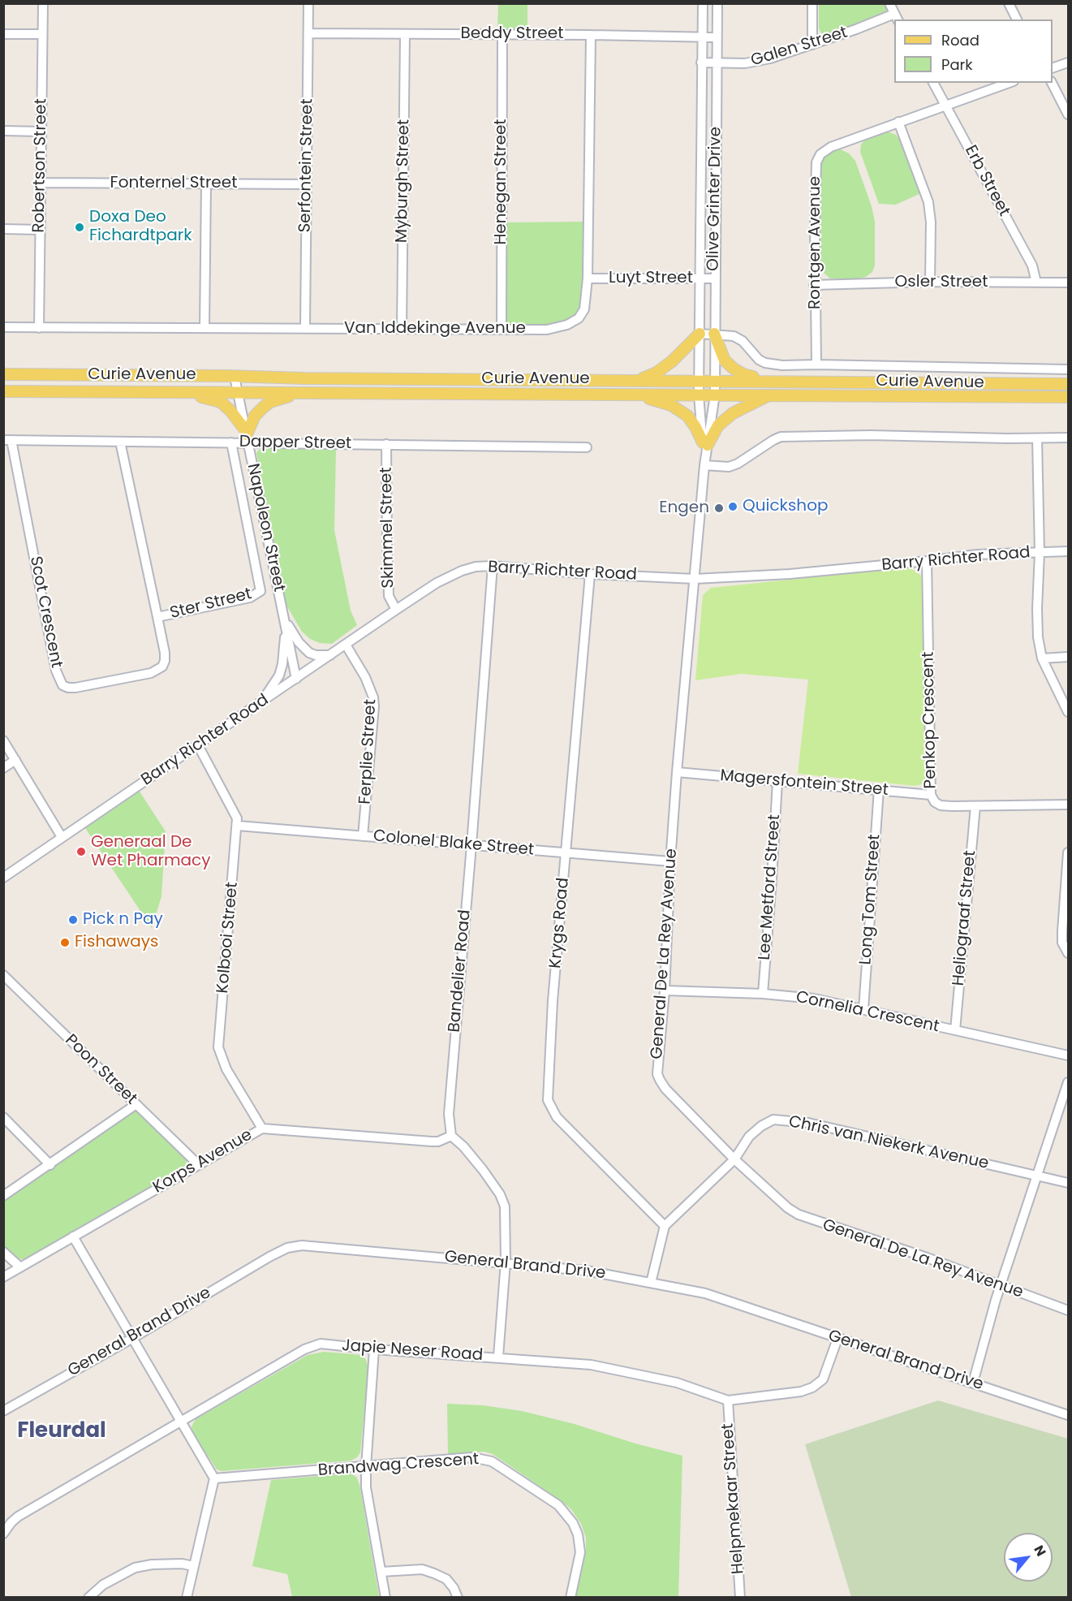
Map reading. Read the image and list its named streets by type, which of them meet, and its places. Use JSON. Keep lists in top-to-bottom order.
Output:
{
  "streets": {
    "main road": ["Curie Avenue"],
    "street": [
      "Beddy Street",
      "Galen Street",
      "Robertson Street",
      "Serfontein Street",
      "Myburgh Street",
      "Erb Street",
      "Henegan Street",
      "Fonternel Street",
      "Olive Grinter Drive",
      "Rontgen Avenue",
      "Luyt Street",
      "Osler Street",
      "Van Iddekinge Avenue",
      "Dapper Street",
      "Napoleon Street",
      "Skimmel Street",
      "Barry Richter Road",
      "Ster Street",
      "Scot Crescent",
      "Penkop Crescent",
      "Ferplie Street",
      "Magersfontein Street",
      "Colonel Blake Street",
      "Lee Metford Street",
      "Long Tom Street",
      "Heliograaf Street",
      "Krygs Road",
      "Kolbooi Street",
      "General De La Rey Avenue",
      "Bandelier Road",
      "Cornelia Crescent",
      "Poon Street",
      "Chris van Niekerk Avenue",
      "Korps Avenue",
      "General Brand Drive",
      "Japie Neser Road",
      "Brandwag Crescent",
      "Helpmekaar Street"
    ]
  },
  "crossings": [
    ["Beddy Street", "Serfontein Street"],
    ["Beddy Street", "Myburgh Street"],
    ["Beddy Street", "Henegan Street"],
    ["Beddy Street", "Olive Grinter Drive"],
    ["Beddy Street", "Van Iddekinge Avenue"],
    ["Galen Street", "Olive Grinter Drive"],
    ["Robertson Street", "Fonternel Street"],
    ["Robertson Street", "Van Iddekinge Avenue"],
    ["Serfontein Street", "Fonternel Street"],
    ["Serfontein Street", "Van Iddekinge Avenue"],
    ["Myburgh Street", "Van Iddekinge Avenue"],
    ["Erb Street", "Rontgen Avenue"],
    ["Erb Street", "Osler Street"],
    ["Henegan Street", "Van Iddekinge Avenue"],
    ["Olive Grinter Drive", "Luyt Street"],
    ["Olive Grinter Drive", "Curie Avenue"],
    ["Olive Grinter Drive", "General De La Rey Avenue"],
    ["Rontgen Avenue", "Osler Street"],
    ["Rontgen Avenue", "Curie Avenue"],
    ["Luyt Street", "Van Iddekinge Avenue"],
    ["Curie Avenue", "Napoleon Street"],
    ["Curie Avenue", "General De La Rey Avenue"],
    ["Dapper Street", "Napoleon Street"],
    ["Dapper Street", "Skimmel Street"],
    ["Dapper Street", "Scot Crescent"],
    ["Napoleon Street", "Barry Richter Road"],
    ["Napoleon Street", "Ster Street"],
    ["Skimmel Street", "Barry Richter Road"],
    ["Barry Richter Road", "Penkop Crescent"],
    ["Barry Richter Road", "Ferplie Street"],
    ["Barry Richter Road", "Krygs Road"],
    ["Barry Richter Road", "Kolbooi Street"],
    ["Barry Richter Road", "General De La Rey Avenue"],
    ["Barry Richter Road", "Bandelier Road"],
    ["Ster Street", "Scot Crescent"],
    ["Penkop Crescent", "Magersfontein Street"],
    ["Penkop Crescent", "Heliograaf Street"],
    ["Ferplie Street", "Colonel Blake Street"],
    ["Magersfontein Street", "Lee Metford Street"],
    ["Magersfontein Street", "Long Tom Street"],
    ["Magersfontein Street", "General De La Rey Avenue"],
    ["Colonel Blake Street", "Krygs Road"],
    ["Colonel Blake Street", "Kolbooi Street"],
    ["Colonel Blake Street", "General De La Rey Avenue"],
    ["Colonel Blake Street", "Bandelier Road"],
    ["Lee Metford Street", "Cornelia Crescent"],
    ["Long Tom Street", "Cornelia Crescent"],
    ["Heliograaf Street", "Cornelia Crescent"],
    ["Krygs Road", "Chris van Niekerk Avenue"],
    ["Kolbooi Street", "Korps Avenue"],
    ["General De La Rey Avenue", "Cornelia Crescent"],
    ["General De La Rey Avenue", "Chris van Niekerk Avenue"],
    ["Bandelier Road", "Korps Avenue"],
    ["Poon Street", "Korps Avenue"],
    ["General Brand Drive", "Japie Neser Road"],
    ["Japie Neser Road", "Helpmekaar Street"]
  ],
  "districts": ["Fleurdal"],
  "places": [
    "Doxa Deo Fichardtpark",
    "Quickshop",
    "Engen",
    "Generaal De Wet Pharmacy",
    "Pick n Pay",
    "Fishaways"
  ],
  "legend": ["Road", "Park"],
  "north": "top right"
}
